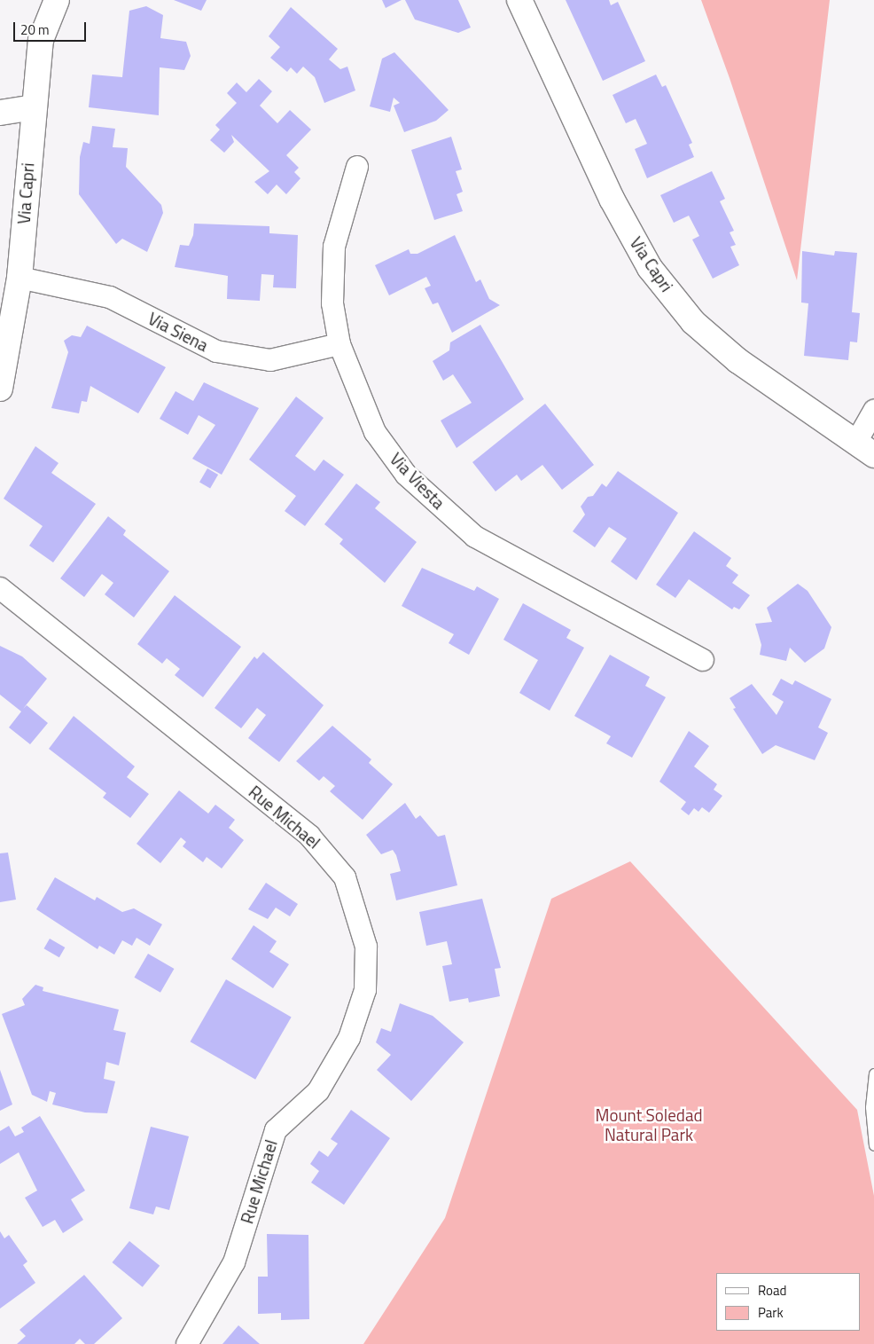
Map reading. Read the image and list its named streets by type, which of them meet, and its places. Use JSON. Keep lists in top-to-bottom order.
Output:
{
  "streets": {
    "street": [
      "Via Capri",
      "Via Siena",
      "Via Viesta",
      "Rue Michael"
    ]
  },
  "crossings": [
    ["Via Capri", "Via Siena"],
    ["Via Siena", "Via Viesta"]
  ],
  "parks": ["Mount Soledad Natural Park"],
  "legend": ["Road", "Park"],
  "scale_bar": "20 m"
}
